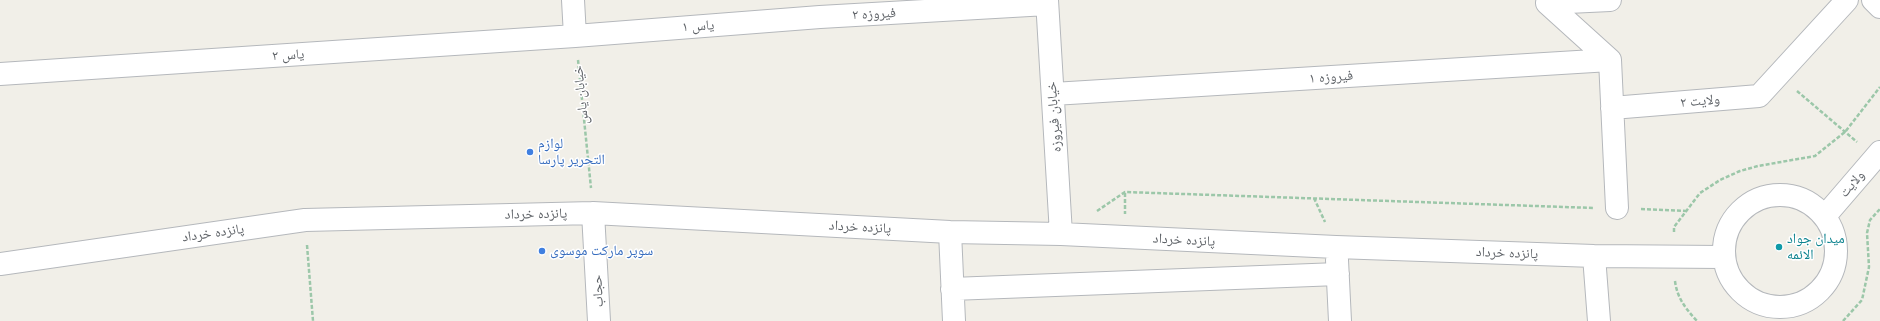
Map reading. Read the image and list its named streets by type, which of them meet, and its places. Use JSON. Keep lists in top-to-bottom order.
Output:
{
  "streets": {
    "street": [
      "فیروزه ۲",
      "یاس ۱",
      "یاس ۲",
      "فیروزه ۱",
      "ولایت ۲",
      "خیابان فیروزه",
      "ولایت",
      "پانزده خرداد",
      "حجاب"
    ],
    "path": ["خیابان یاس"]
  },
  "crossings": [
    ["فیروزه ۲", "یاس ۱"],
    ["فیروزه ۲", "خیابان فیروزه"],
    ["یاس ۱", "یاس ۲"],
    ["یاس ۱", "خیابان یاس"],
    ["یاس ۲", "خیابان یاس"],
    ["فیروزه ۱", "خیابان فیروزه"],
    ["خیابان یاس", "پانزده خرداد"],
    ["خیابان یاس", "حجاب"],
    ["خیابان فیروزه", "پانزده خرداد"],
    ["ولایت", "پانزده خرداد"],
    ["پانزده خرداد", "حجاب"]
  ],
  "places": ["لوازم التحریر پارسا", "میدان جواد الائمه", "سوپر مارکت موسوی"]
}
